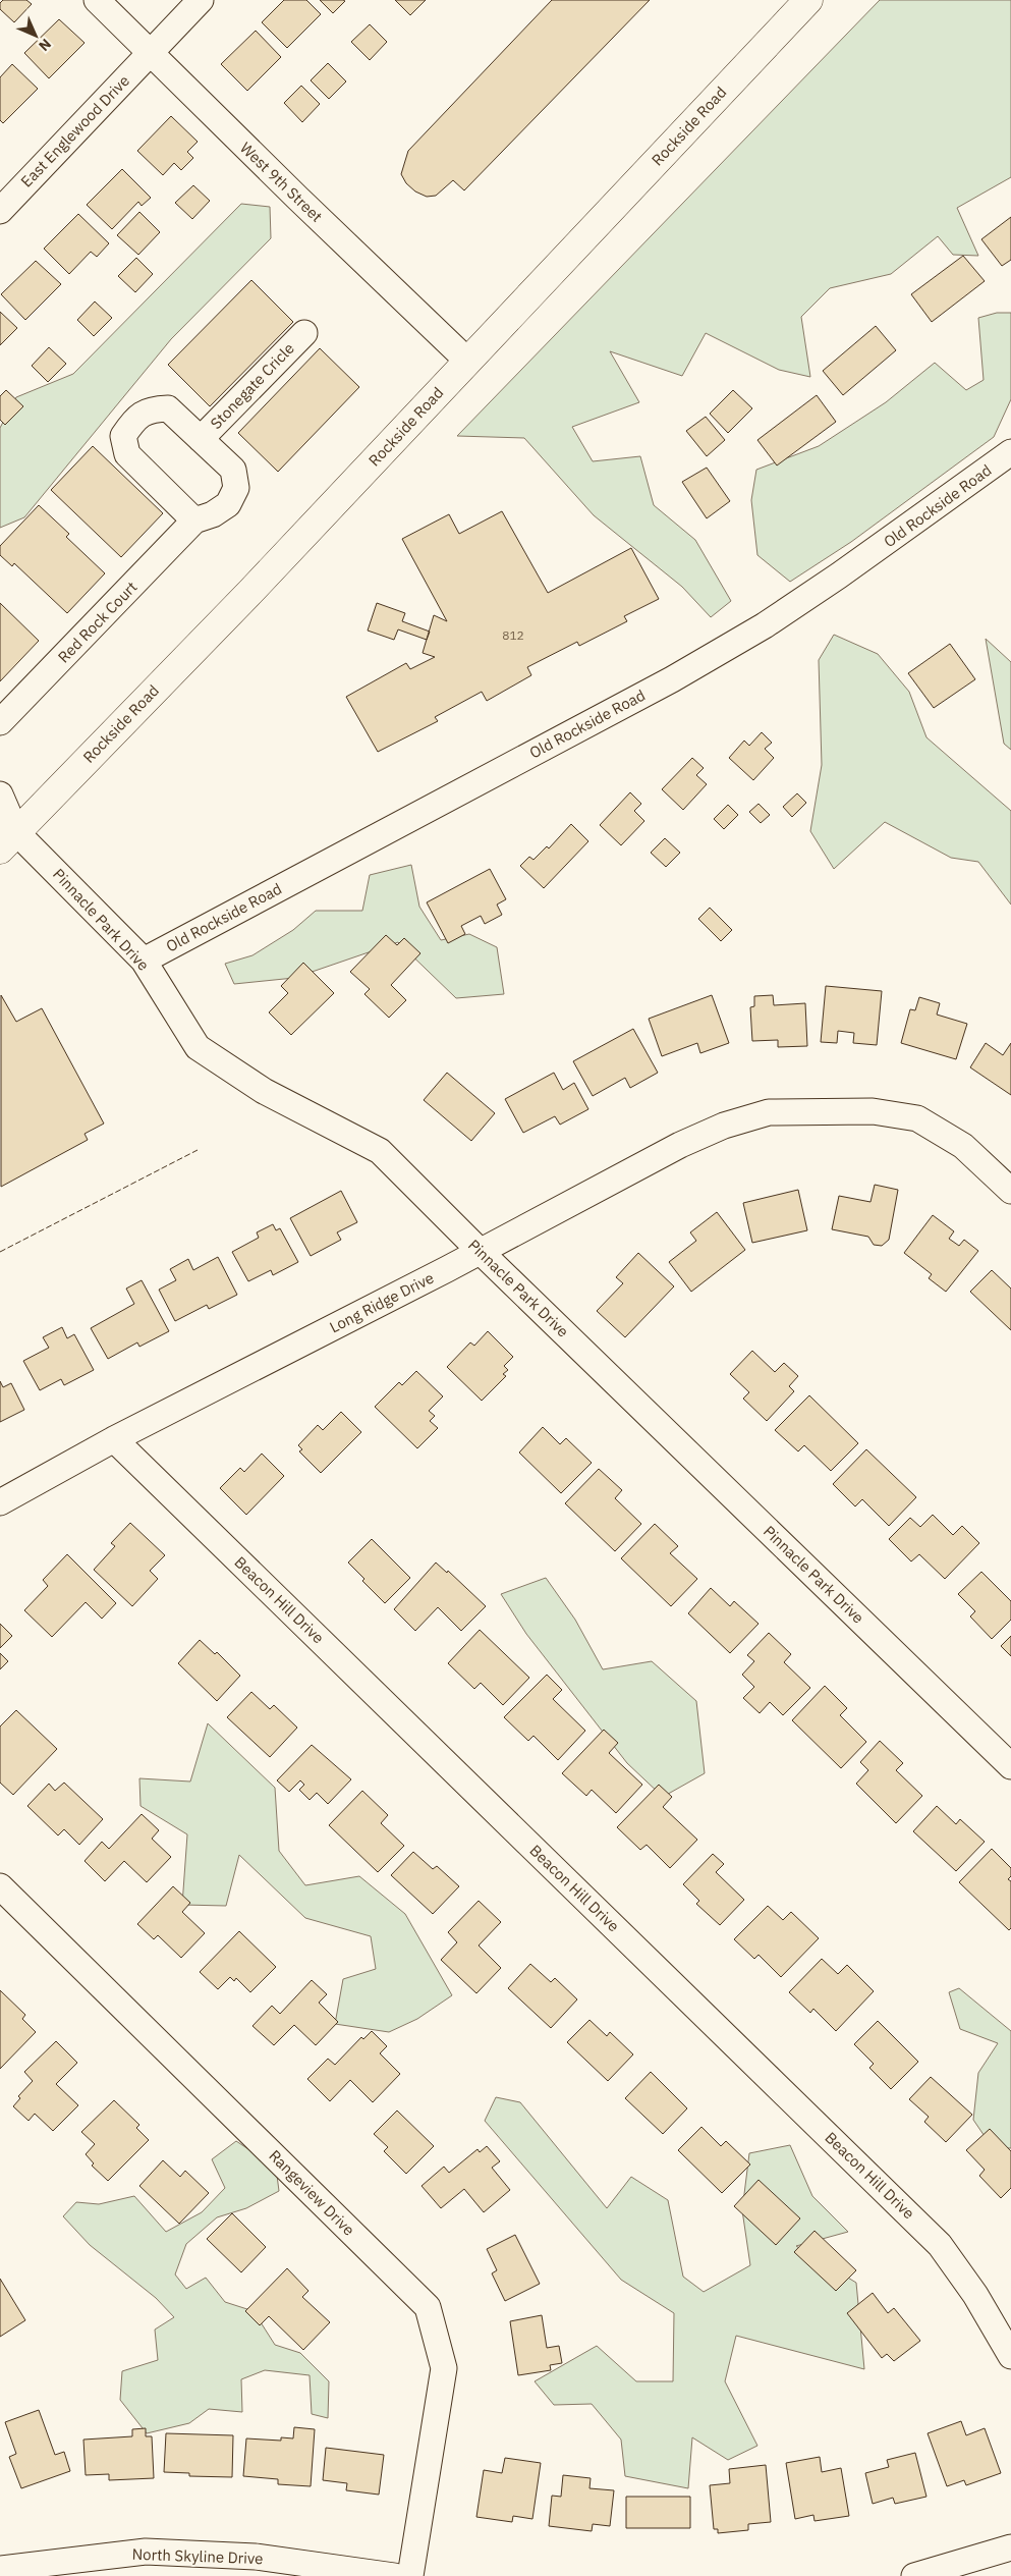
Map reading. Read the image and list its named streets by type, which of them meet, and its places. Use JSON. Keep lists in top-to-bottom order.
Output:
{
  "streets": {
    "main road": ["Rockside Road"],
    "street": [
      "East Englewood Drive",
      "West 9th Street",
      "Stonegate Cricle",
      "Old Rockside Road",
      "Red Rock Court",
      "Pinnacle Park Drive",
      "Long Ridge Drive",
      "Beacon Hill Drive",
      "Rangeview Drive",
      "North Skyline Drive"
    ]
  },
  "crossings": [
    ["Rockside Road", "West 9th Street"],
    ["Rockside Road", "Pinnacle Park Drive"],
    ["East Englewood Drive", "West 9th Street"],
    ["Stonegate Cricle", "Red Rock Court"],
    ["Old Rockside Road", "Pinnacle Park Drive"],
    ["Pinnacle Park Drive", "Long Ridge Drive"],
    ["Long Ridge Drive", "Beacon Hill Drive"]
  ],
  "house_numbers": ["812"],
  "north": "bottom right"
}
